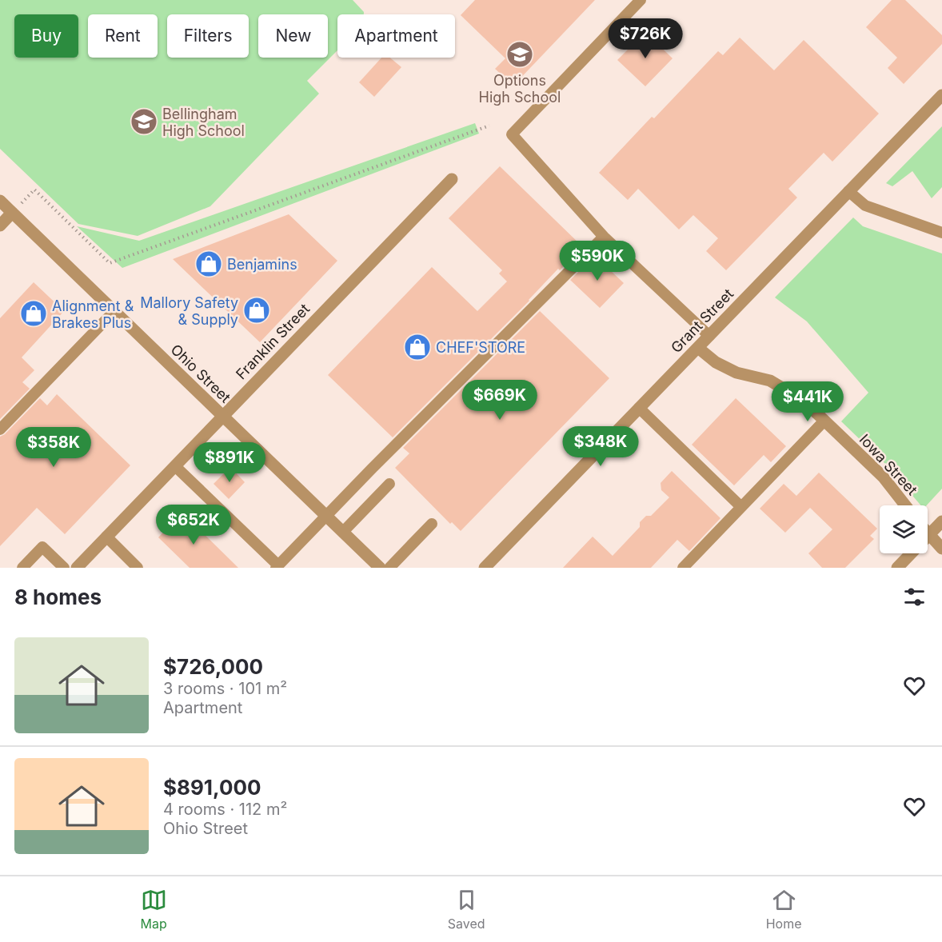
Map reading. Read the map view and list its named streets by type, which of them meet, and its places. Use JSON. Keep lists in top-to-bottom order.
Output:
{
  "streets": {
    "street": [
      "Grant Street",
      "Franklin Street",
      "Ohio Street",
      "Iowa Street"
    ]
  },
  "crossings": [
    ["Grant Street", "Iowa Street"],
    ["Franklin Street", "Ohio Street"]
  ],
  "places": {
    "school or university": ["Options High School", "Bellingham High School"],
    "shop": [
      "Benjamins",
      "Mallory Safety & Supply",
      "Alignment & Brakes Plus",
      "CHEF'STORE"
    ]
  },
  "page": {
    "chip": [
      "Buy",
      "Rent",
      "Filters",
      "New",
      "Apartment"
    ],
    "price": [
      "$726K",
      "$590K",
      "$669K",
      "$441K",
      "$348K",
      "$358K",
      "$891K",
      "$652K"
    ],
    "heading": "8 homes",
    "list": [
      {
        "name": "$726,000",
        "note": "3 rooms · 101 m² · Apartment"
      },
      {
        "name": "$891,000",
        "note": "4 rooms · 112 m² · Ohio Street"
      }
    ],
    "tabs": ["Map", "Saved", "Home"]
  }
}
